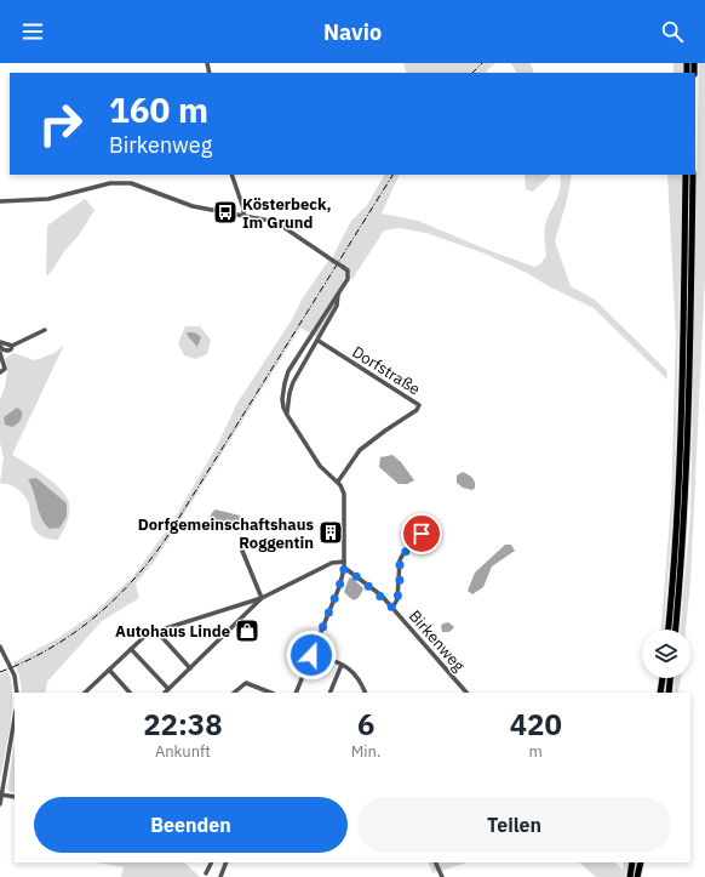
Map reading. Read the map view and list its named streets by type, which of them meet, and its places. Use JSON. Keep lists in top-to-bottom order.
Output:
{
  "streets": {
    "street": ["Dorfstraße", "Birkenweg"]
  },
  "places": {
    "bus stop": ["Kösterbeck, Im Grund"],
    "building": ["Dorfgemeinschaftshaus Roggentin"],
    "shop": ["Autohaus Linde"]
  },
  "page": {
    "header": "Navio",
    "turn": ["160 m", "Birkenweg"],
    "eta": [
      "22:38",
      "Ankunft",
      "6",
      "Min.",
      "420",
      "m"
    ],
    "buttons": ["Beenden", "Teilen"]
  }
}
